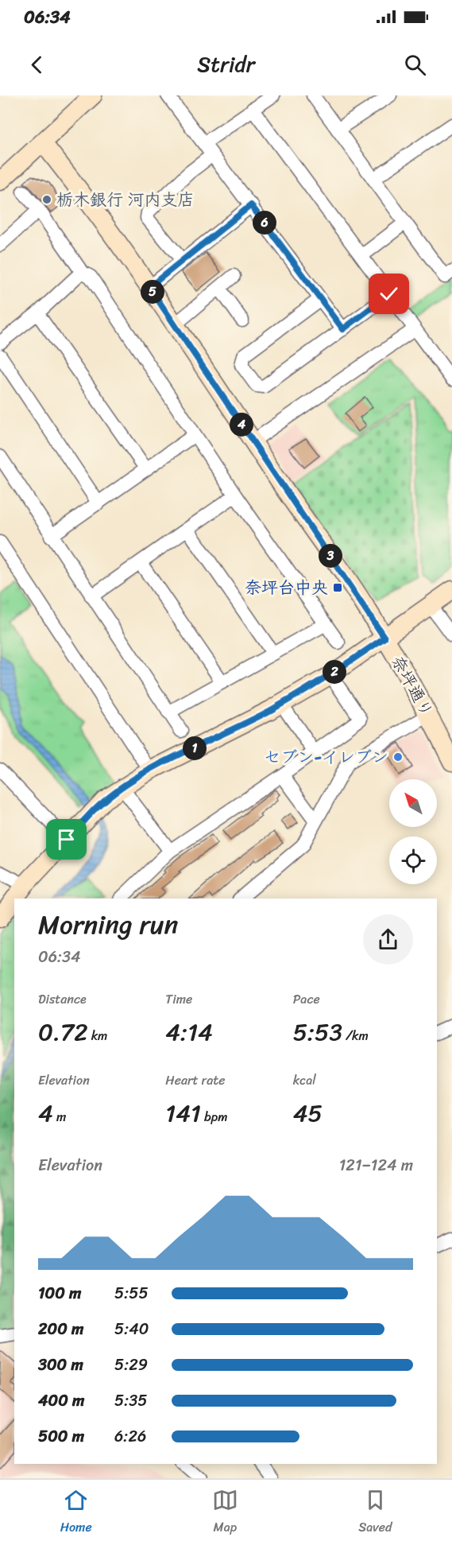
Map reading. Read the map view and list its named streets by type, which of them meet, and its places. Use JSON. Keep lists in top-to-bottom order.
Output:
{
  "streets": {
    "street": ["奈坪通り"]
  },
  "places": {
    "other": ["栃木銀行 河内支店", "セブン-イレブン"],
    "transit": ["奈坪台中央"]
  },
  "north": "top left",
  "page": {
    "status": "06:34",
    "header": "Stridr",
    "pins": [
      "6",
      "5",
      "4",
      "3",
      "2",
      "1"
    ],
    "heading": ["Morning run", "06:34"],
    "stats": [
      ["Distance", "0.72 km"],
      ["Time", "4:14"],
      ["Pace", "5:53 /km"],
      ["Elevation", "4 m"],
      ["Heart rate", "141 bpm"],
      ["kcal", "45"]
    ],
    "chart": ["Elevation", "121–124 m"],
    "list": [
      {
        "name": "100 m",
        "note": "5:55"
      },
      {
        "name": "200 m",
        "note": "5:40"
      },
      {
        "name": "300 m",
        "note": "5:29"
      },
      {
        "name": "400 m",
        "note": "5:35"
      },
      {
        "name": "500 m",
        "note": "6:26"
      }
    ],
    "tabs": ["Home", "Map", "Saved"]
  }
}
